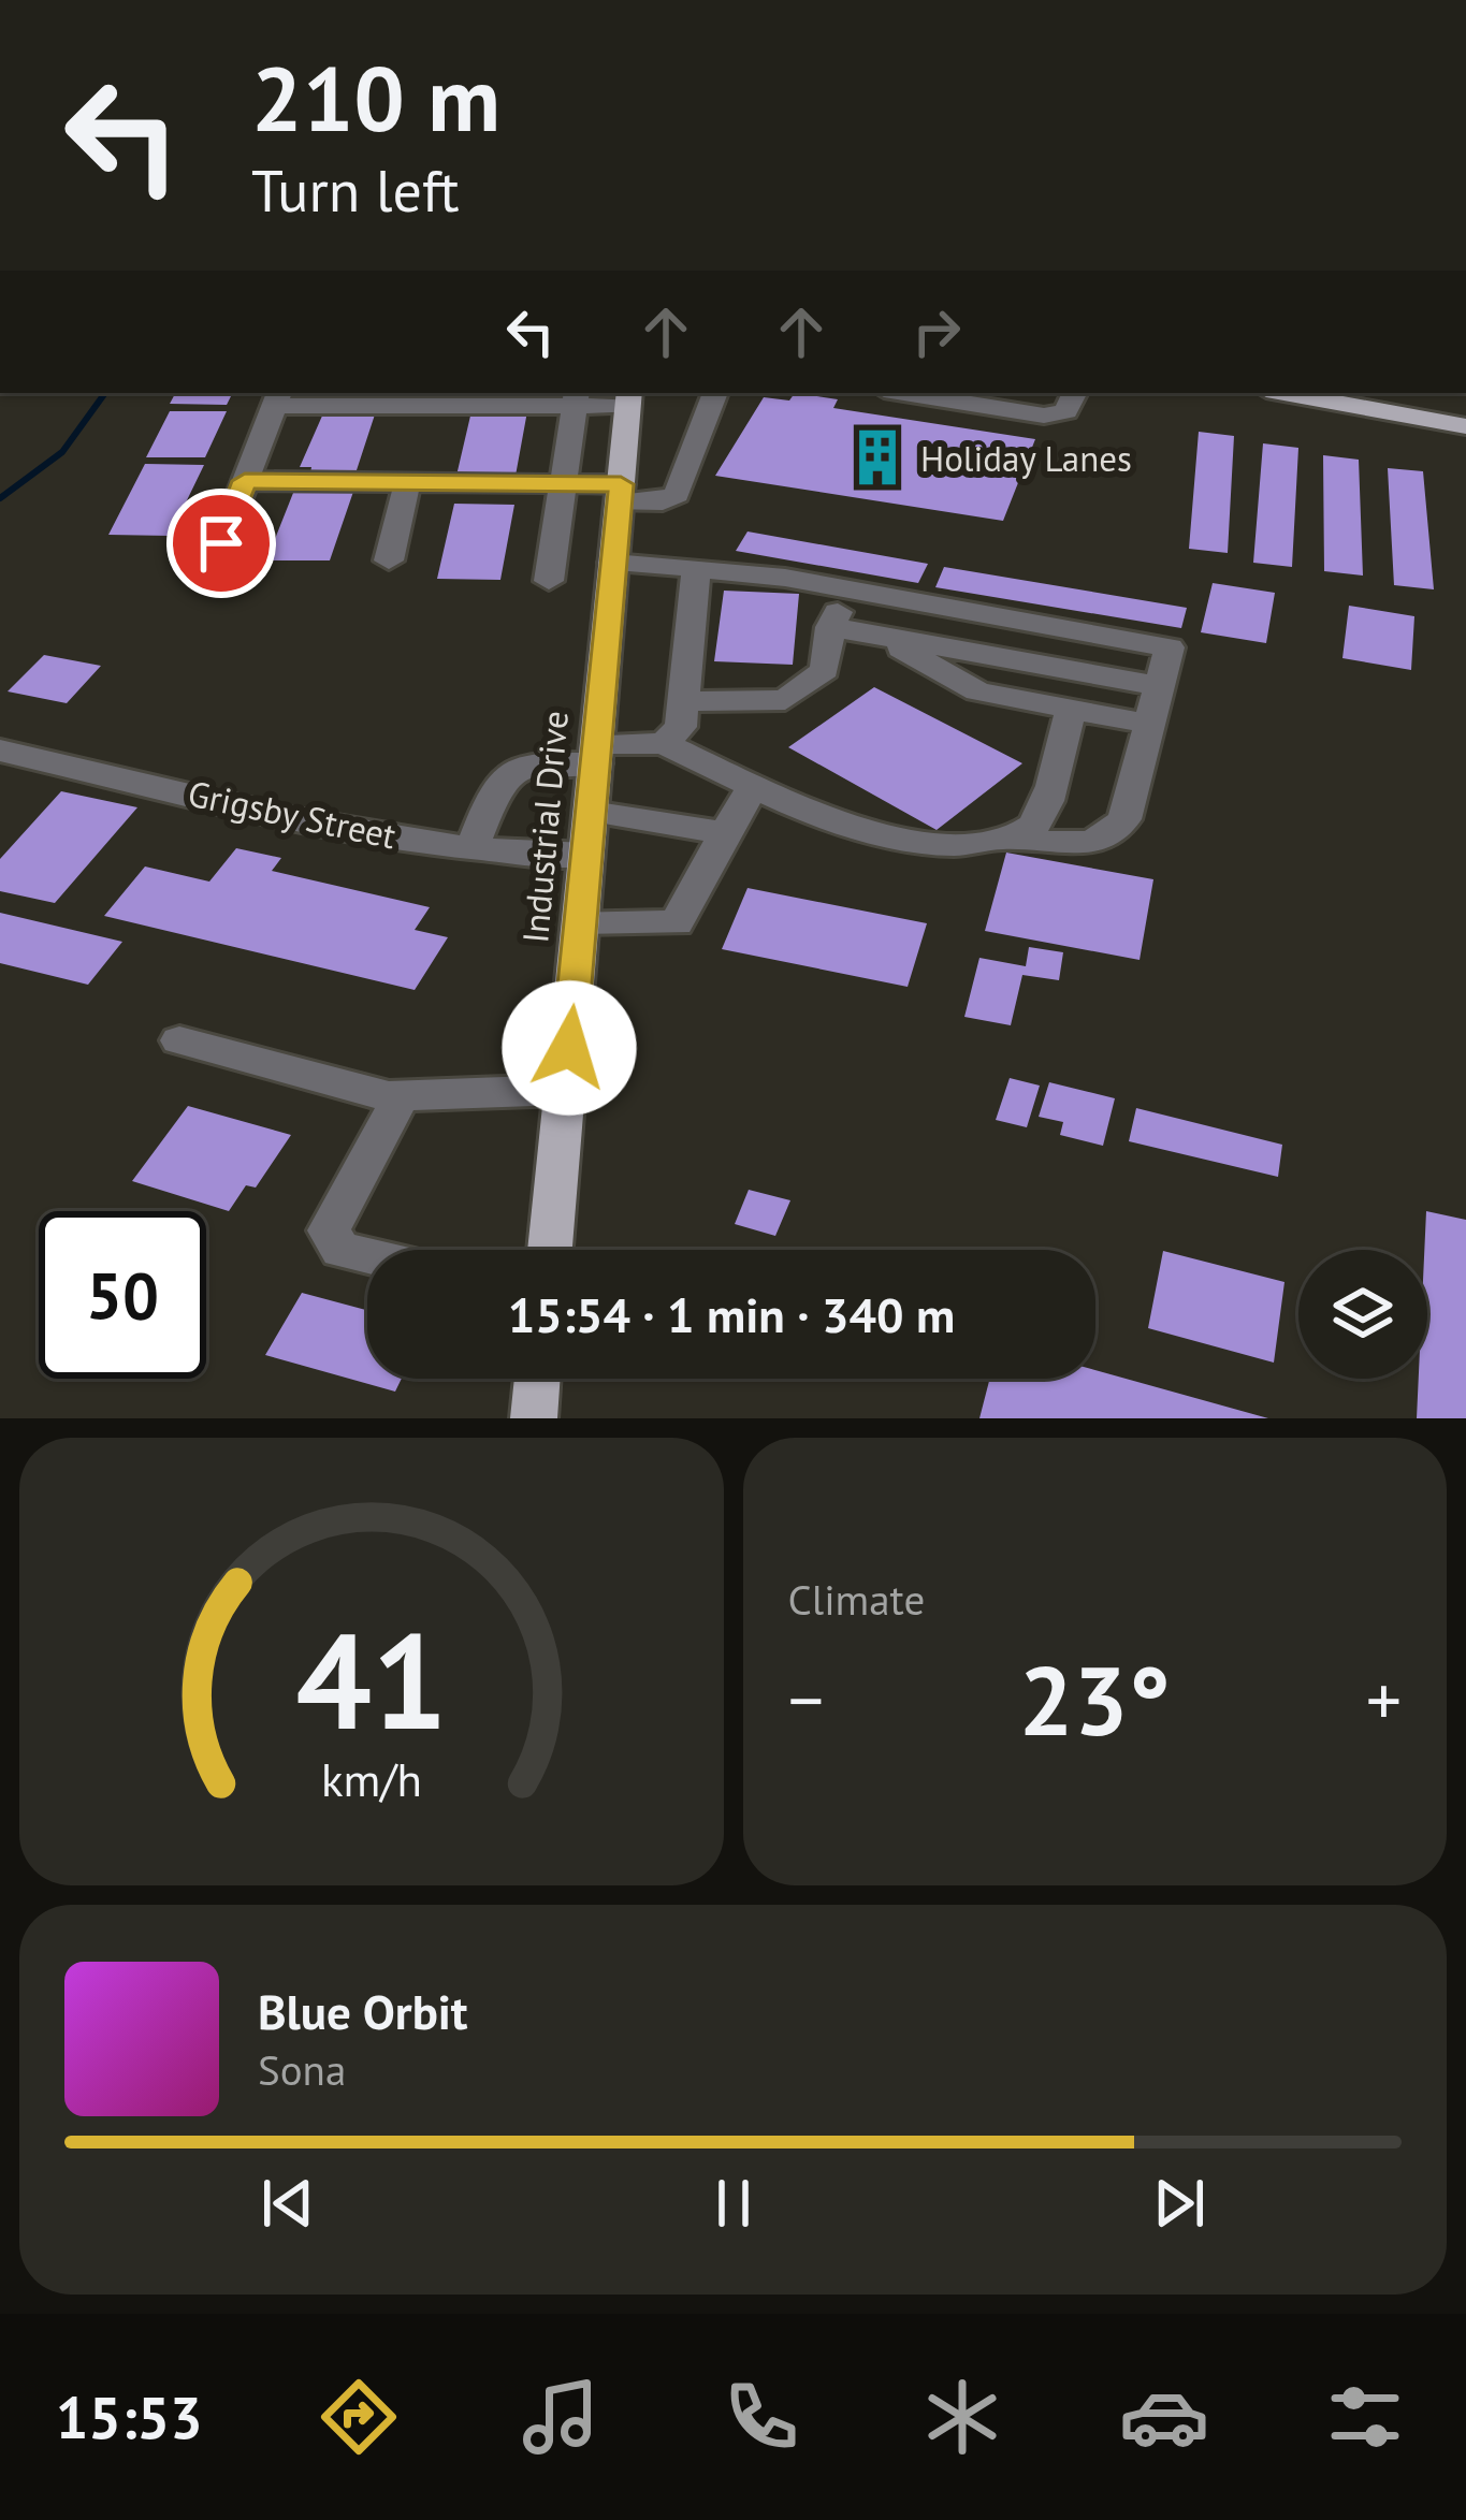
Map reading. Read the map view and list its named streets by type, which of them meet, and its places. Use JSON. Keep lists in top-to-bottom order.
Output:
{
  "streets": {
    "main road": ["Industrial Drive"],
    "street": ["Grigsby Street"]
  },
  "crossings": [
    ["Grigsby Street", "Industrial Drive"]
  ],
  "places": {
    "building": ["Holiday Lanes"]
  },
  "page": {
    "turn": ["210 m", "Turn left"],
    "limit": "50",
    "trip": "15:54 · 1 min · 340 m",
    "tile": "Climate",
    "heat": ["−", "23°", "+"],
    "song": ["Blue Orbit", "Sona"],
    "tabs": "15:53",
    "gauge": ["41", "km/h"]
  }
}
